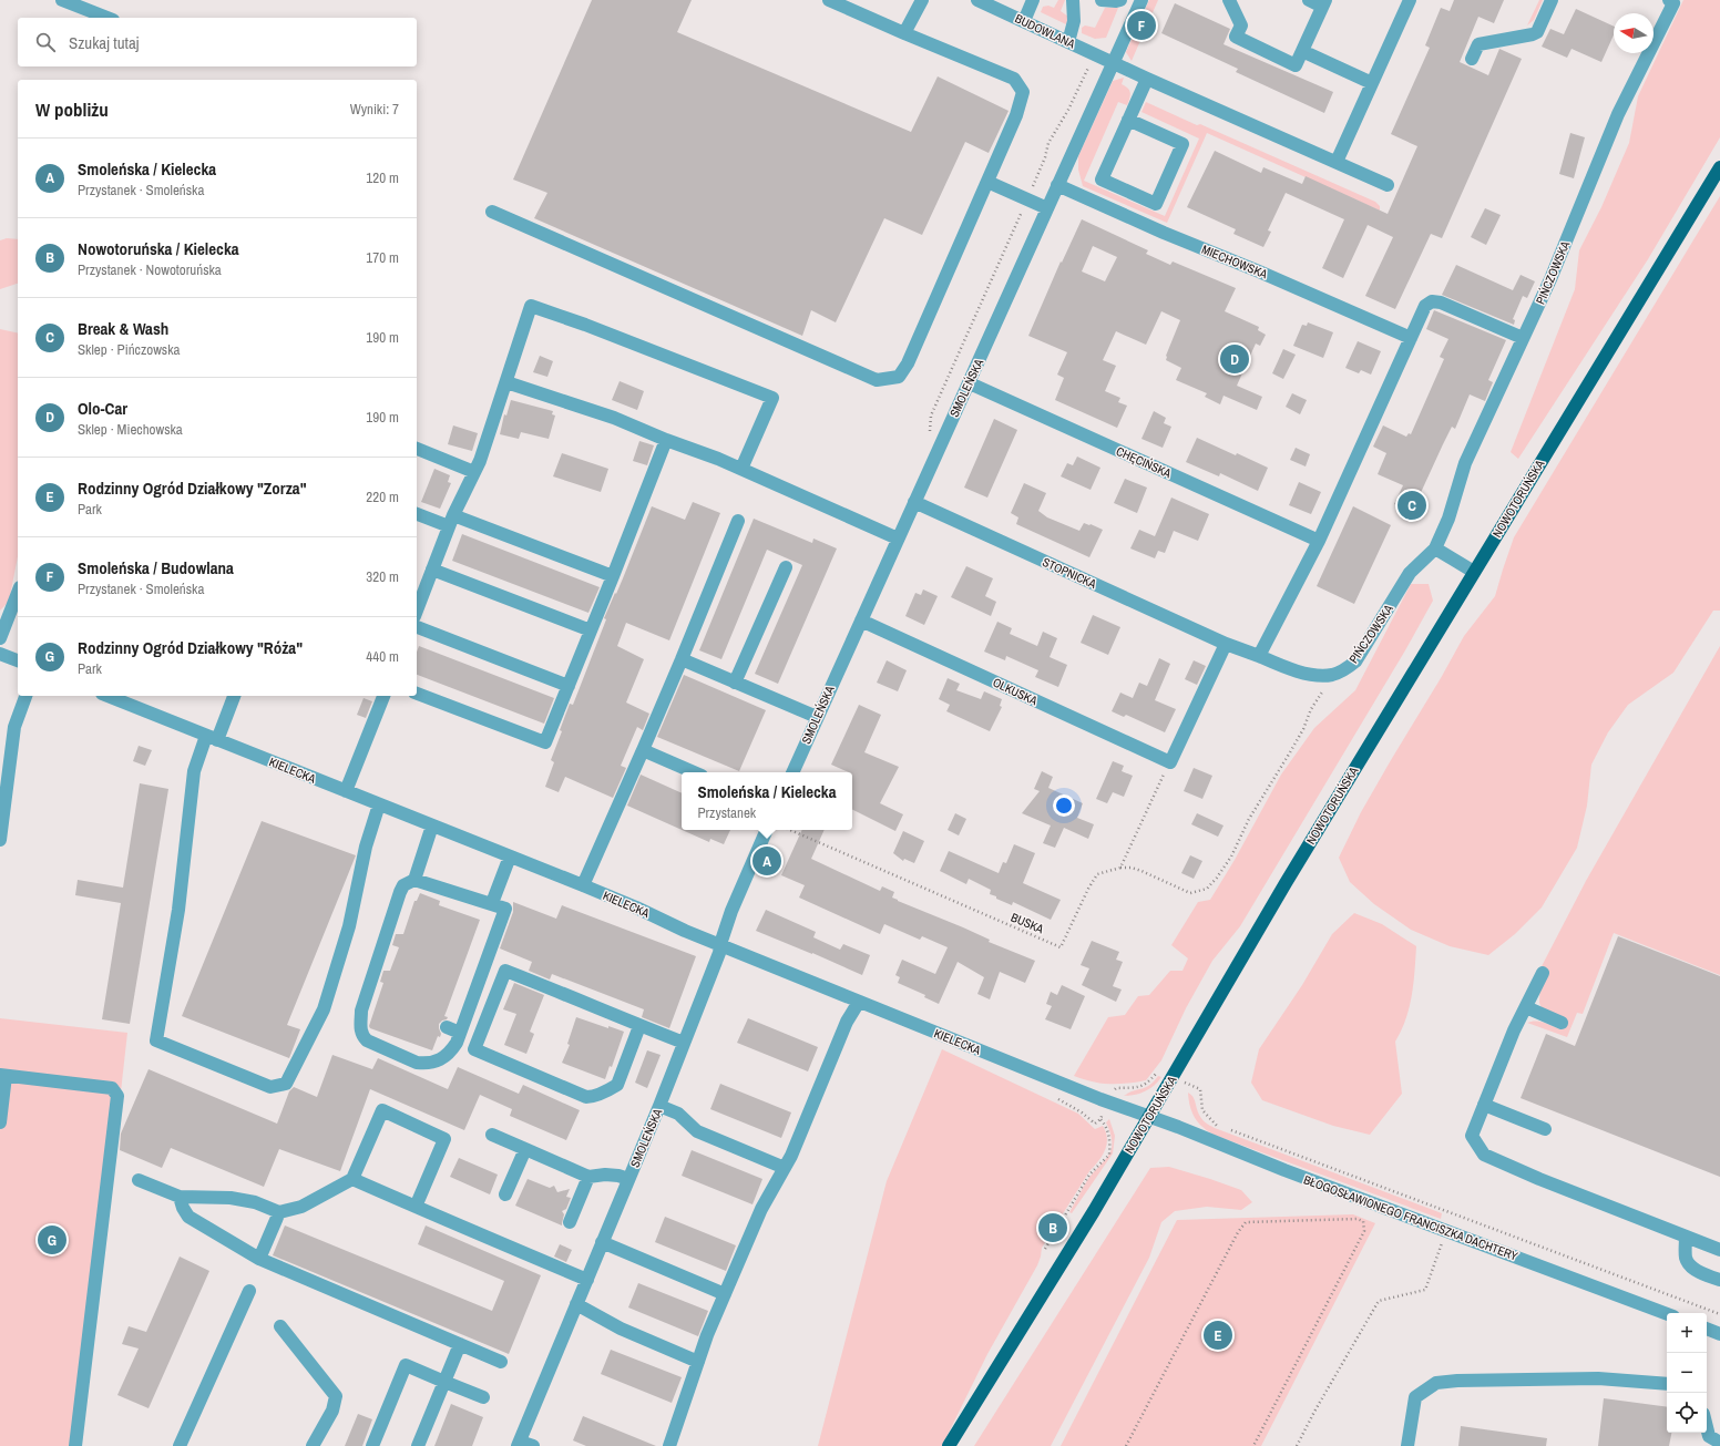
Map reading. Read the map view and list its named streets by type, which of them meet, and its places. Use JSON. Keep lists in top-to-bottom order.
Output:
{
  "streets": {
    "main road": ["NOWOTORUŃSKA"],
    "street": [
      "BUDOWLANA",
      "MIECHOWSKA",
      "PIŃCZOWSKA",
      "SMOLEŃSKA",
      "CHĘCIŃSKA",
      "STOPNICKA",
      "OLKUSKA",
      "KIELECKA",
      "BŁOGOSŁAWIONEGO FRANCISZKA DACHTERY"
    ],
    "path": ["BUSKA"]
  },
  "crossings": [
    ["BUDOWLANA", "SMOLEŃSKA"],
    ["MIECHOWSKA", "SMOLEŃSKA"],
    ["SMOLEŃSKA", "CHĘCIŃSKA"],
    ["SMOLEŃSKA", "STOPNICKA"],
    ["SMOLEŃSKA", "OLKUSKA"],
    ["SMOLEŃSKA", "KIELECKA"],
    ["NOWOTORUŃSKA", "KIELECKA"],
    ["NOWOTORUŃSKA", "BŁOGOSŁAWIONEGO FRANCISZKA DACHTERY"],
    ["KIELECKA", "BŁOGOSŁAWIONEGO FRANCISZKA DACHTERY"]
  ],
  "north": "left",
  "page": {
    "pins": [
      "F",
      "D",
      "C",
      "A",
      "B",
      "G",
      "E"
    ],
    "search": "Szukaj tutaj",
    "heading": ["W pobliżu", "Wyniki: 7"],
    "list": [
      {
        "mark": "A",
        "name": "Smoleńska / Kielecka",
        "note": "Przystanek · Smoleńska",
        "value": "120 m"
      },
      {
        "mark": "B",
        "name": "Nowotoruńska / Kielecka",
        "note": "Przystanek · Nowotoruńska",
        "value": "170 m"
      },
      {
        "mark": "C",
        "name": "Break & Wash",
        "note": "Sklep · Pińczowska",
        "value": "190 m"
      },
      {
        "mark": "D",
        "name": "Olo-Car",
        "note": "Sklep · Miechowska",
        "value": "190 m"
      },
      {
        "mark": "E",
        "name": "Rodzinny Ogród Działkowy \"Zorza\"",
        "note": "Park",
        "value": "220 m"
      },
      {
        "mark": "F",
        "name": "Smoleńska / Budowlana",
        "note": "Przystanek · Smoleńska",
        "value": "320 m"
      },
      {
        "mark": "G",
        "name": "Rodzinny Ogród Działkowy \"Róża\"",
        "note": "Park",
        "value": "440 m"
      }
    ],
    "popup": ["Smoleńska / Kielecka", "Przystanek"],
    "map_buttons": ["+", "−"]
  }
}
